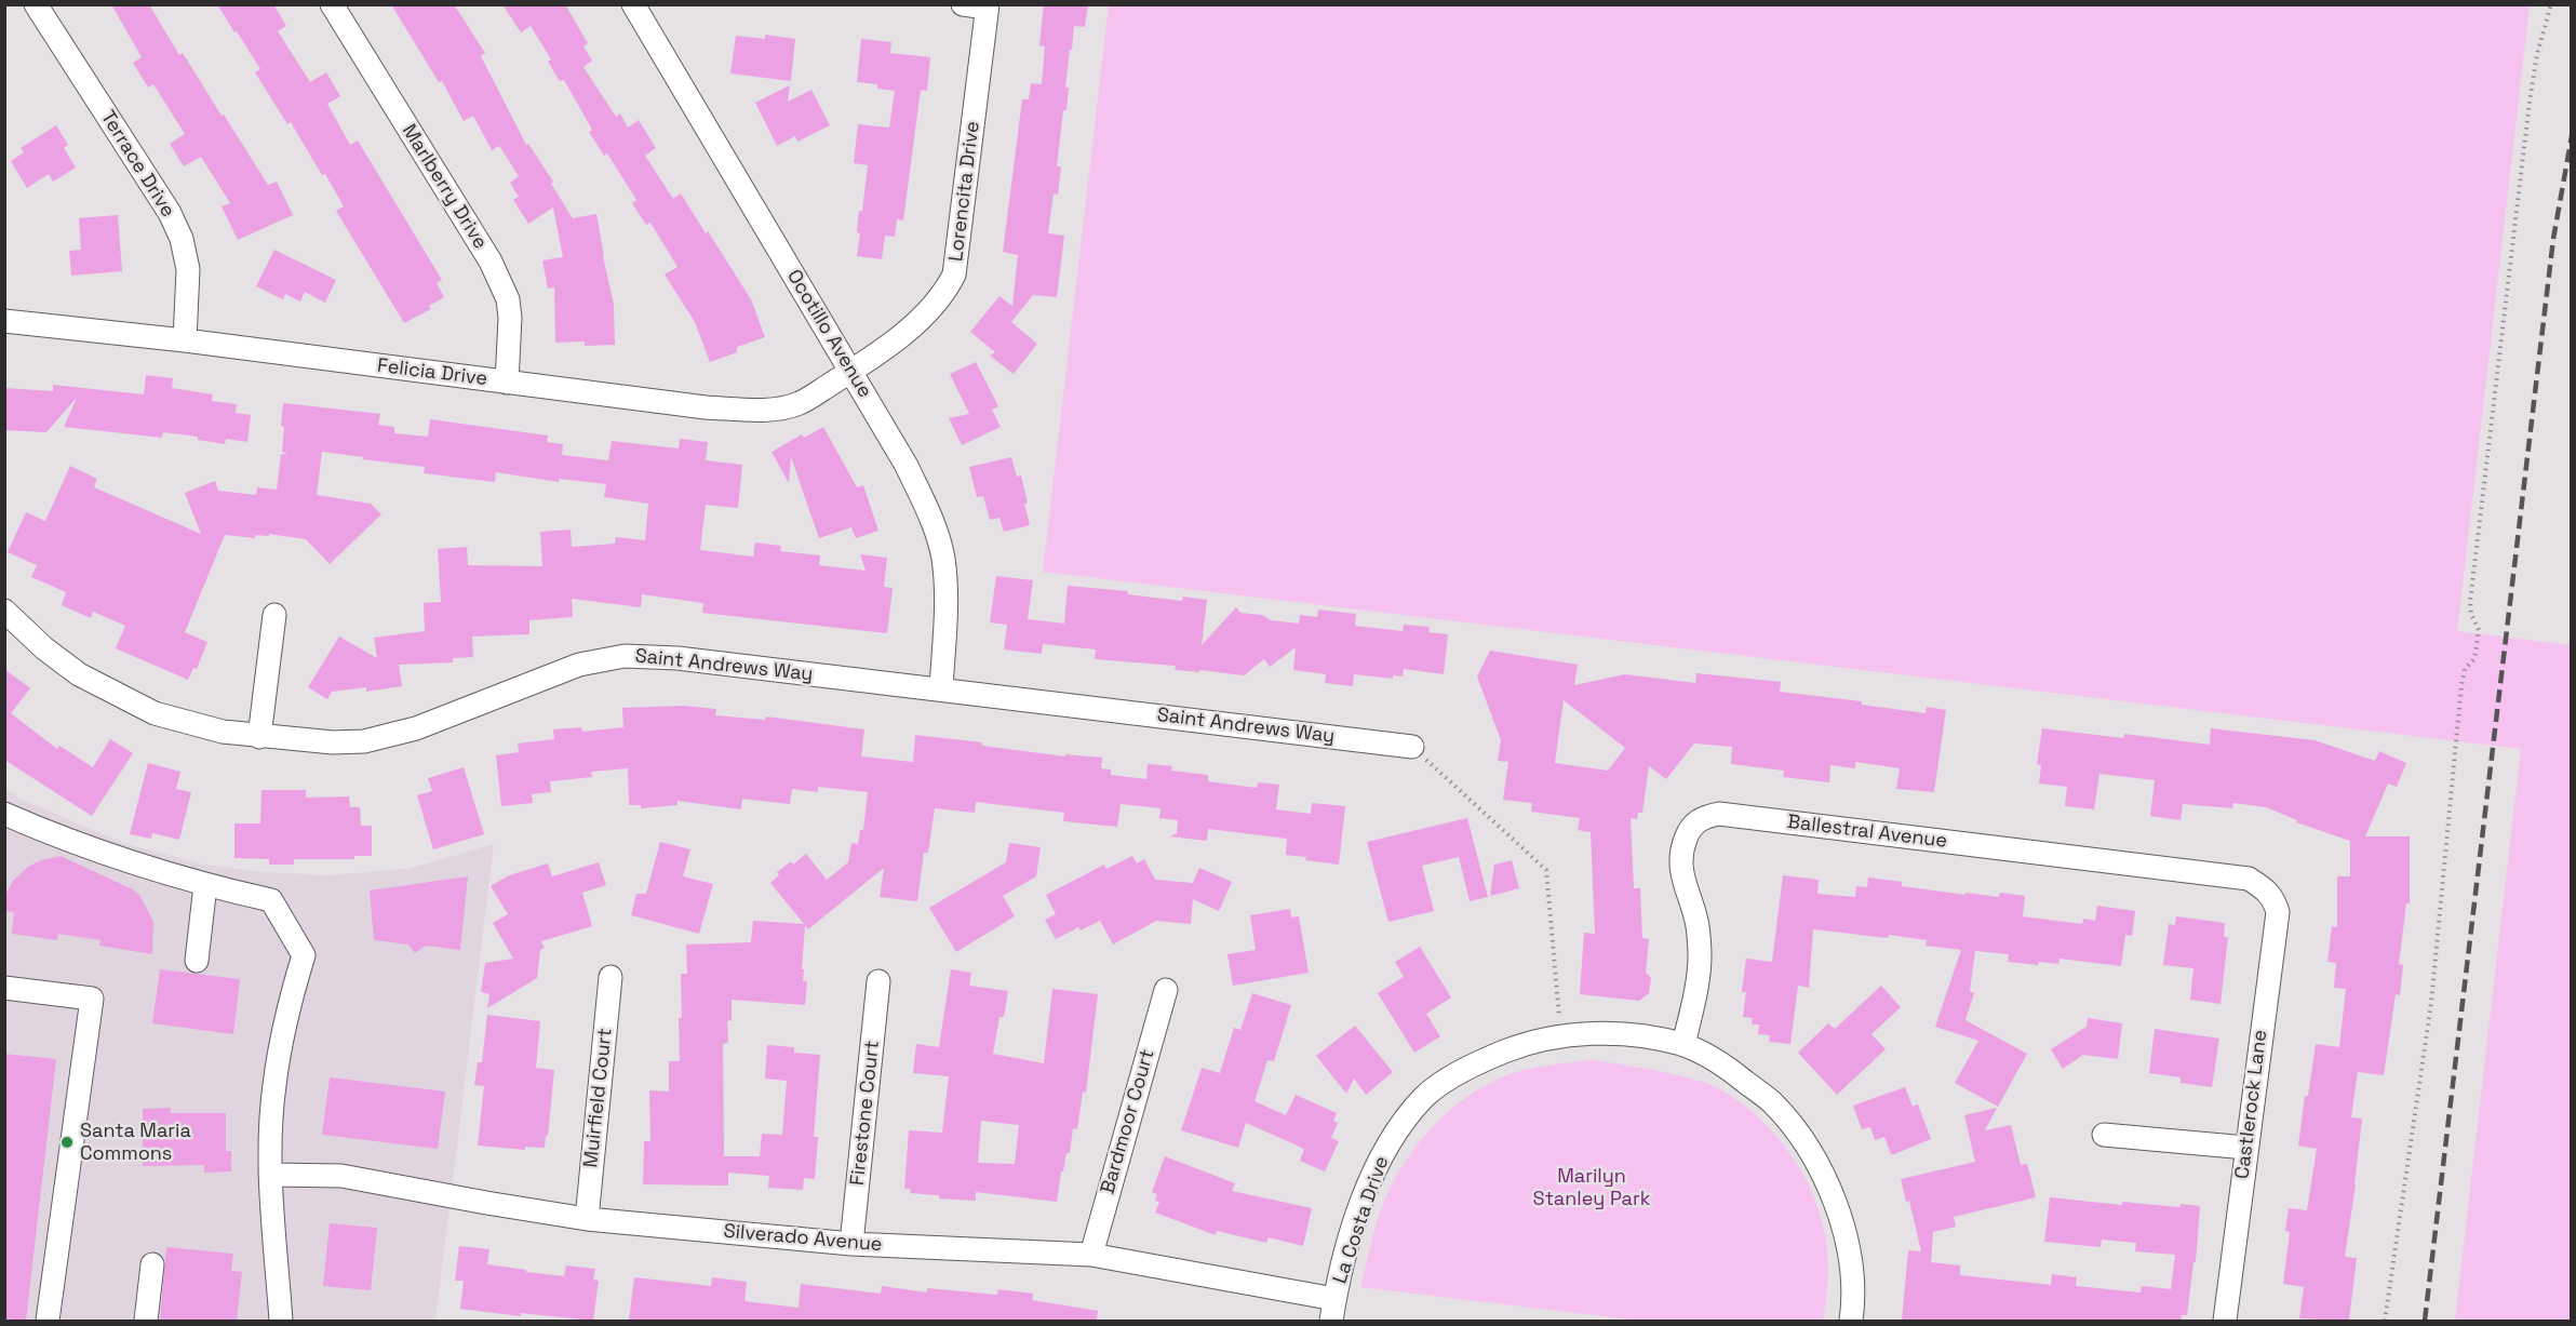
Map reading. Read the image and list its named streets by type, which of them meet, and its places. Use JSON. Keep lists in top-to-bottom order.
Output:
{
  "streets": {
    "street": [
      "Terrace Drive",
      "Marlberry Drive",
      "Lorencita Drive",
      "Ocotillo Avenue",
      "Felicia Drive",
      "Saint Andrews Way",
      "Ballestral Avenue",
      "Muirfield Court",
      "Castlerock Lane",
      "Firestone Court",
      "Bardmoor Court",
      "La Costa Drive",
      "Silverado Avenue"
    ]
  },
  "crossings": [
    ["Terrace Drive", "Felicia Drive"],
    ["Marlberry Drive", "Felicia Drive"],
    ["Lorencita Drive", "Ocotillo Avenue"],
    ["Lorencita Drive", "Felicia Drive"],
    ["Ocotillo Avenue", "Felicia Drive"],
    ["Ocotillo Avenue", "Saint Andrews Way"],
    ["Ballestral Avenue", "Castlerock Lane"],
    ["Ballestral Avenue", "La Costa Drive"],
    ["Muirfield Court", "Silverado Avenue"],
    ["Firestone Court", "Silverado Avenue"],
    ["Bardmoor Court", "Silverado Avenue"],
    ["La Costa Drive", "Silverado Avenue"]
  ],
  "parks": ["Marilyn Stanley Park"],
  "places": ["Santa Maria Commons"]
}
